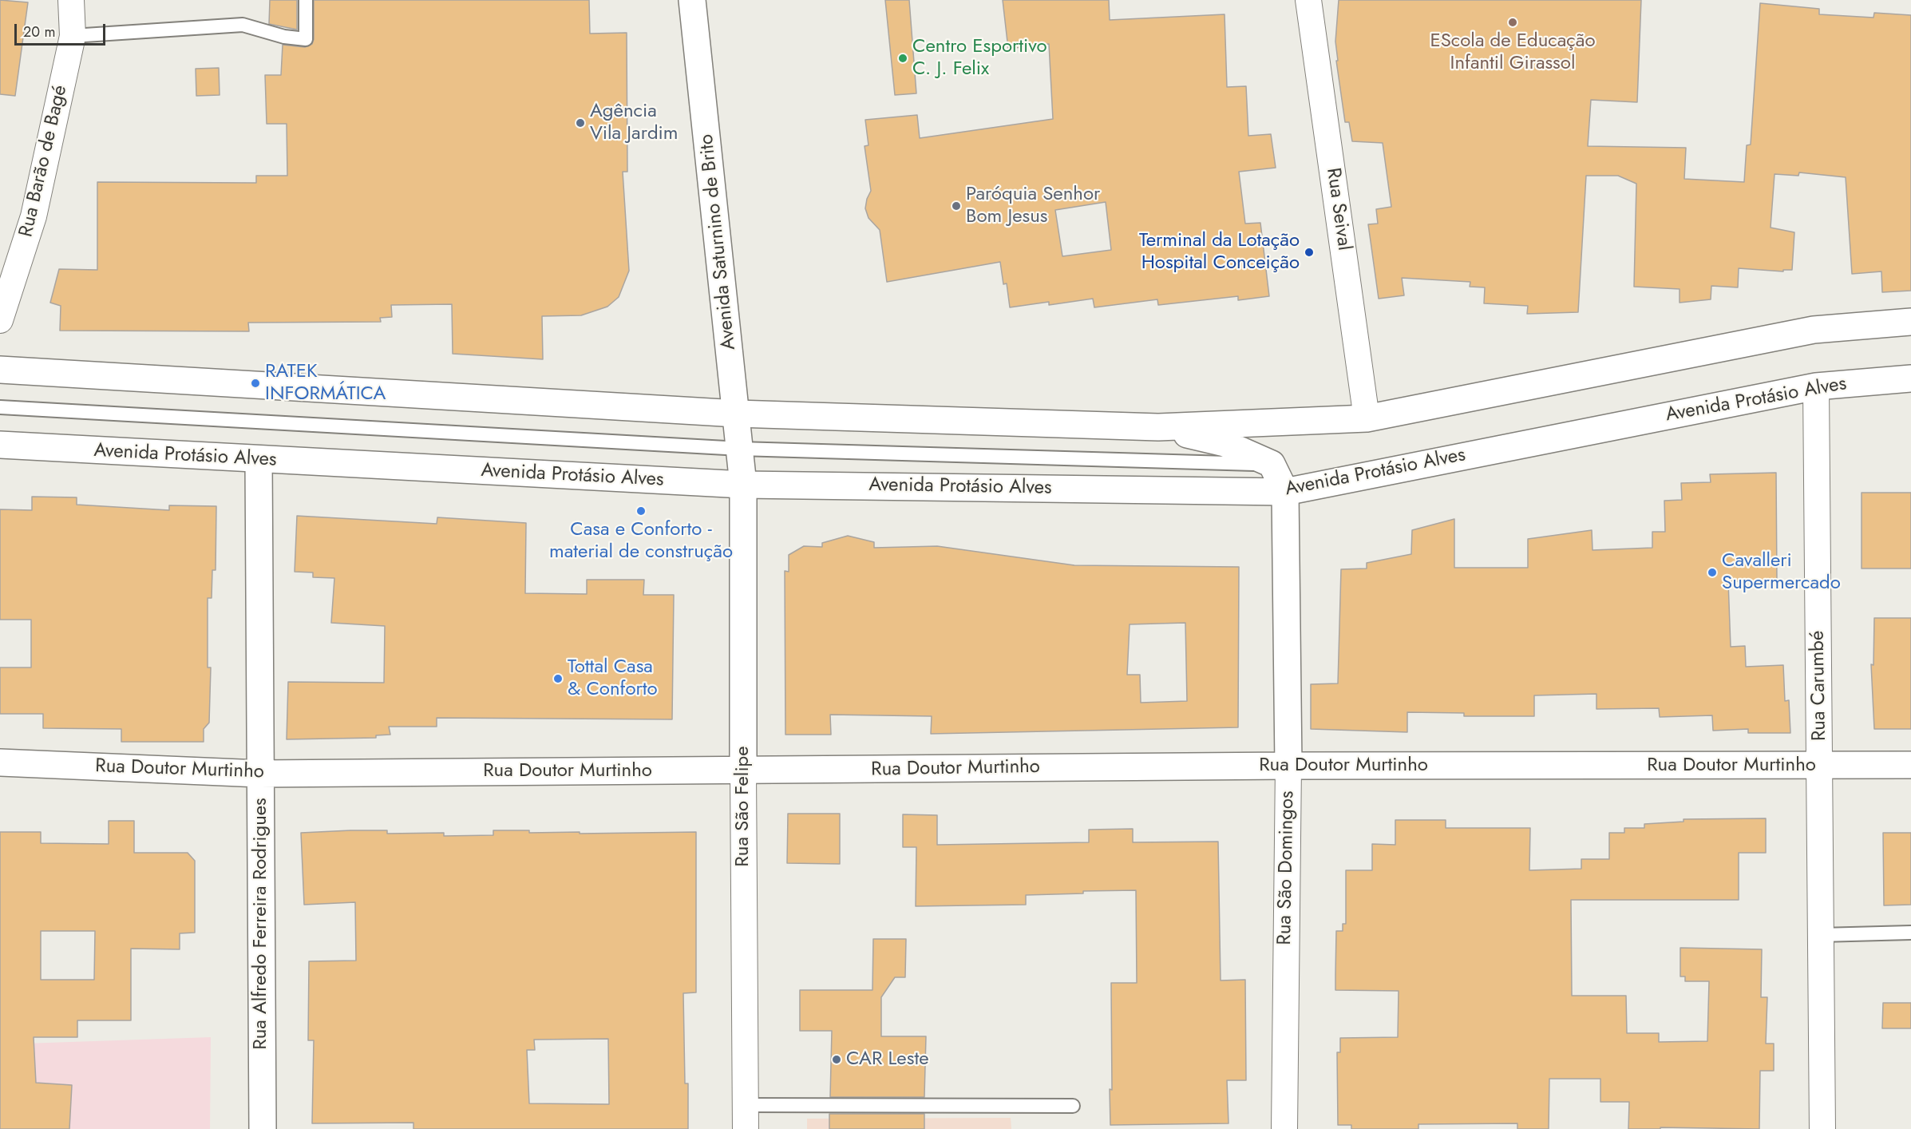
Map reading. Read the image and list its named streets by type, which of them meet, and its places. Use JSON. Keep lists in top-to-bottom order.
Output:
{
  "streets": {
    "main road": [
      "Avenida Saturnino de Brito",
      "Avenida Protásio Alves",
      "Rua Doutor Murtinho",
      "Rua São Felipe",
      "Rua São Domingos",
      "Rua Alfredo Ferreira Rodrigues"
    ],
    "street": ["Rua Barão de Bagé", "Rua Seival", "Rua Carumbé"]
  },
  "crossings": [
    ["Avenida Saturnino de Brito", "Avenida Protásio Alves"],
    ["Avenida Saturnino de Brito", "Rua São Felipe"],
    ["Avenida Protásio Alves", "Rua Carumbé"],
    ["Avenida Protásio Alves", "Rua São Felipe"],
    ["Avenida Protásio Alves", "Rua São Domingos"],
    ["Avenida Protásio Alves", "Rua Alfredo Ferreira Rodrigues"],
    ["Rua Carumbé", "Rua Doutor Murtinho"],
    ["Rua Doutor Murtinho", "Rua São Felipe"],
    ["Rua Doutor Murtinho", "Rua São Domingos"],
    ["Rua Doutor Murtinho", "Rua Alfredo Ferreira Rodrigues"]
  ],
  "places": [
    "EScola de Educação Infantil Girassol",
    "Centro Esportivo C. J. Felix",
    "Agência Vila Jardim",
    "Paróquia Senhor Bom Jesus",
    "Terminal da Lotação Hospital Conceição",
    "RATEK INFORMÁTICA",
    "Casa e Conforto - material de construção",
    "Cavalleri Supermercado",
    "Tottal Casa & Conforto",
    "CAR Leste"
  ],
  "scale_bar": "20 m"
}
